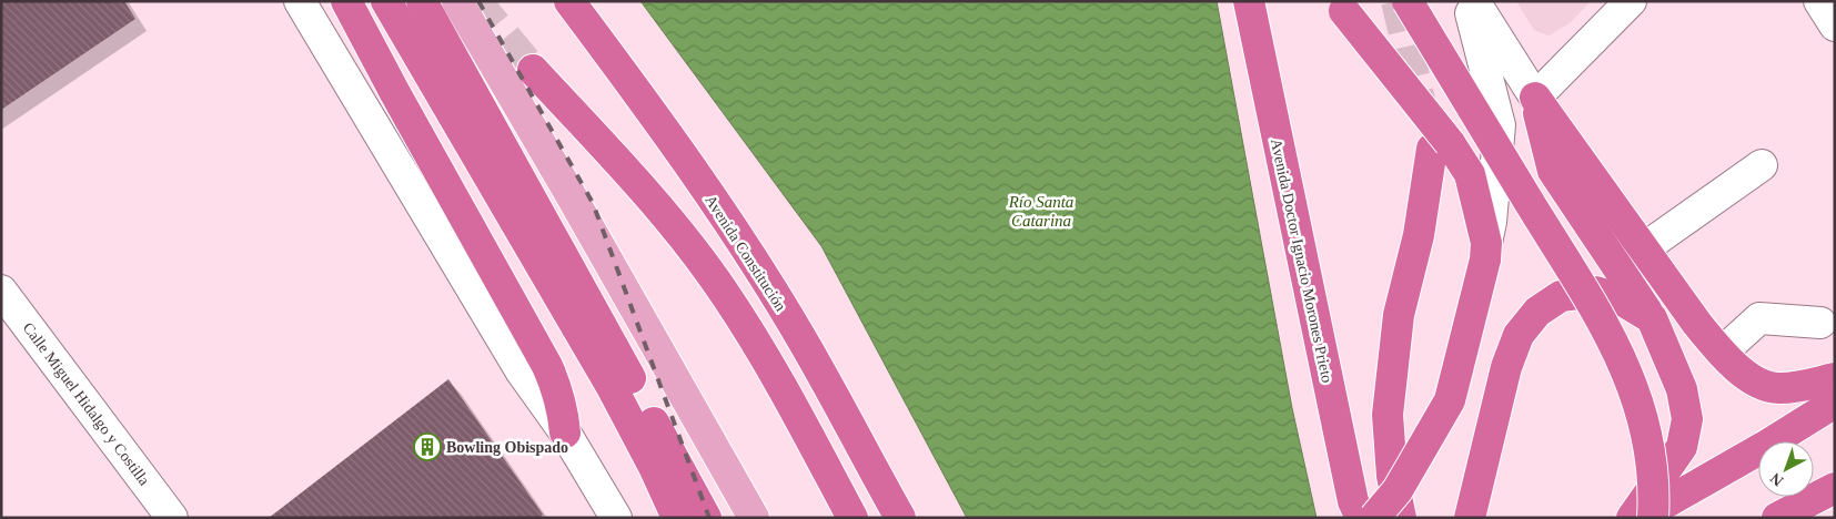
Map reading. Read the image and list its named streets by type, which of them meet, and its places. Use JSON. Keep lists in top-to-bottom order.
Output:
{
  "streets": {
    "highway": ["Avenida Constitución", "Avenida Doctor Ignacio Morones Prieto"],
    "street": ["Calle Miguel Hidalgo y Costilla"]
  },
  "water": ["Río Santa Catarina"],
  "places": {
    "building": ["Bowling Obispado"]
  },
  "north": "bottom left"
}
